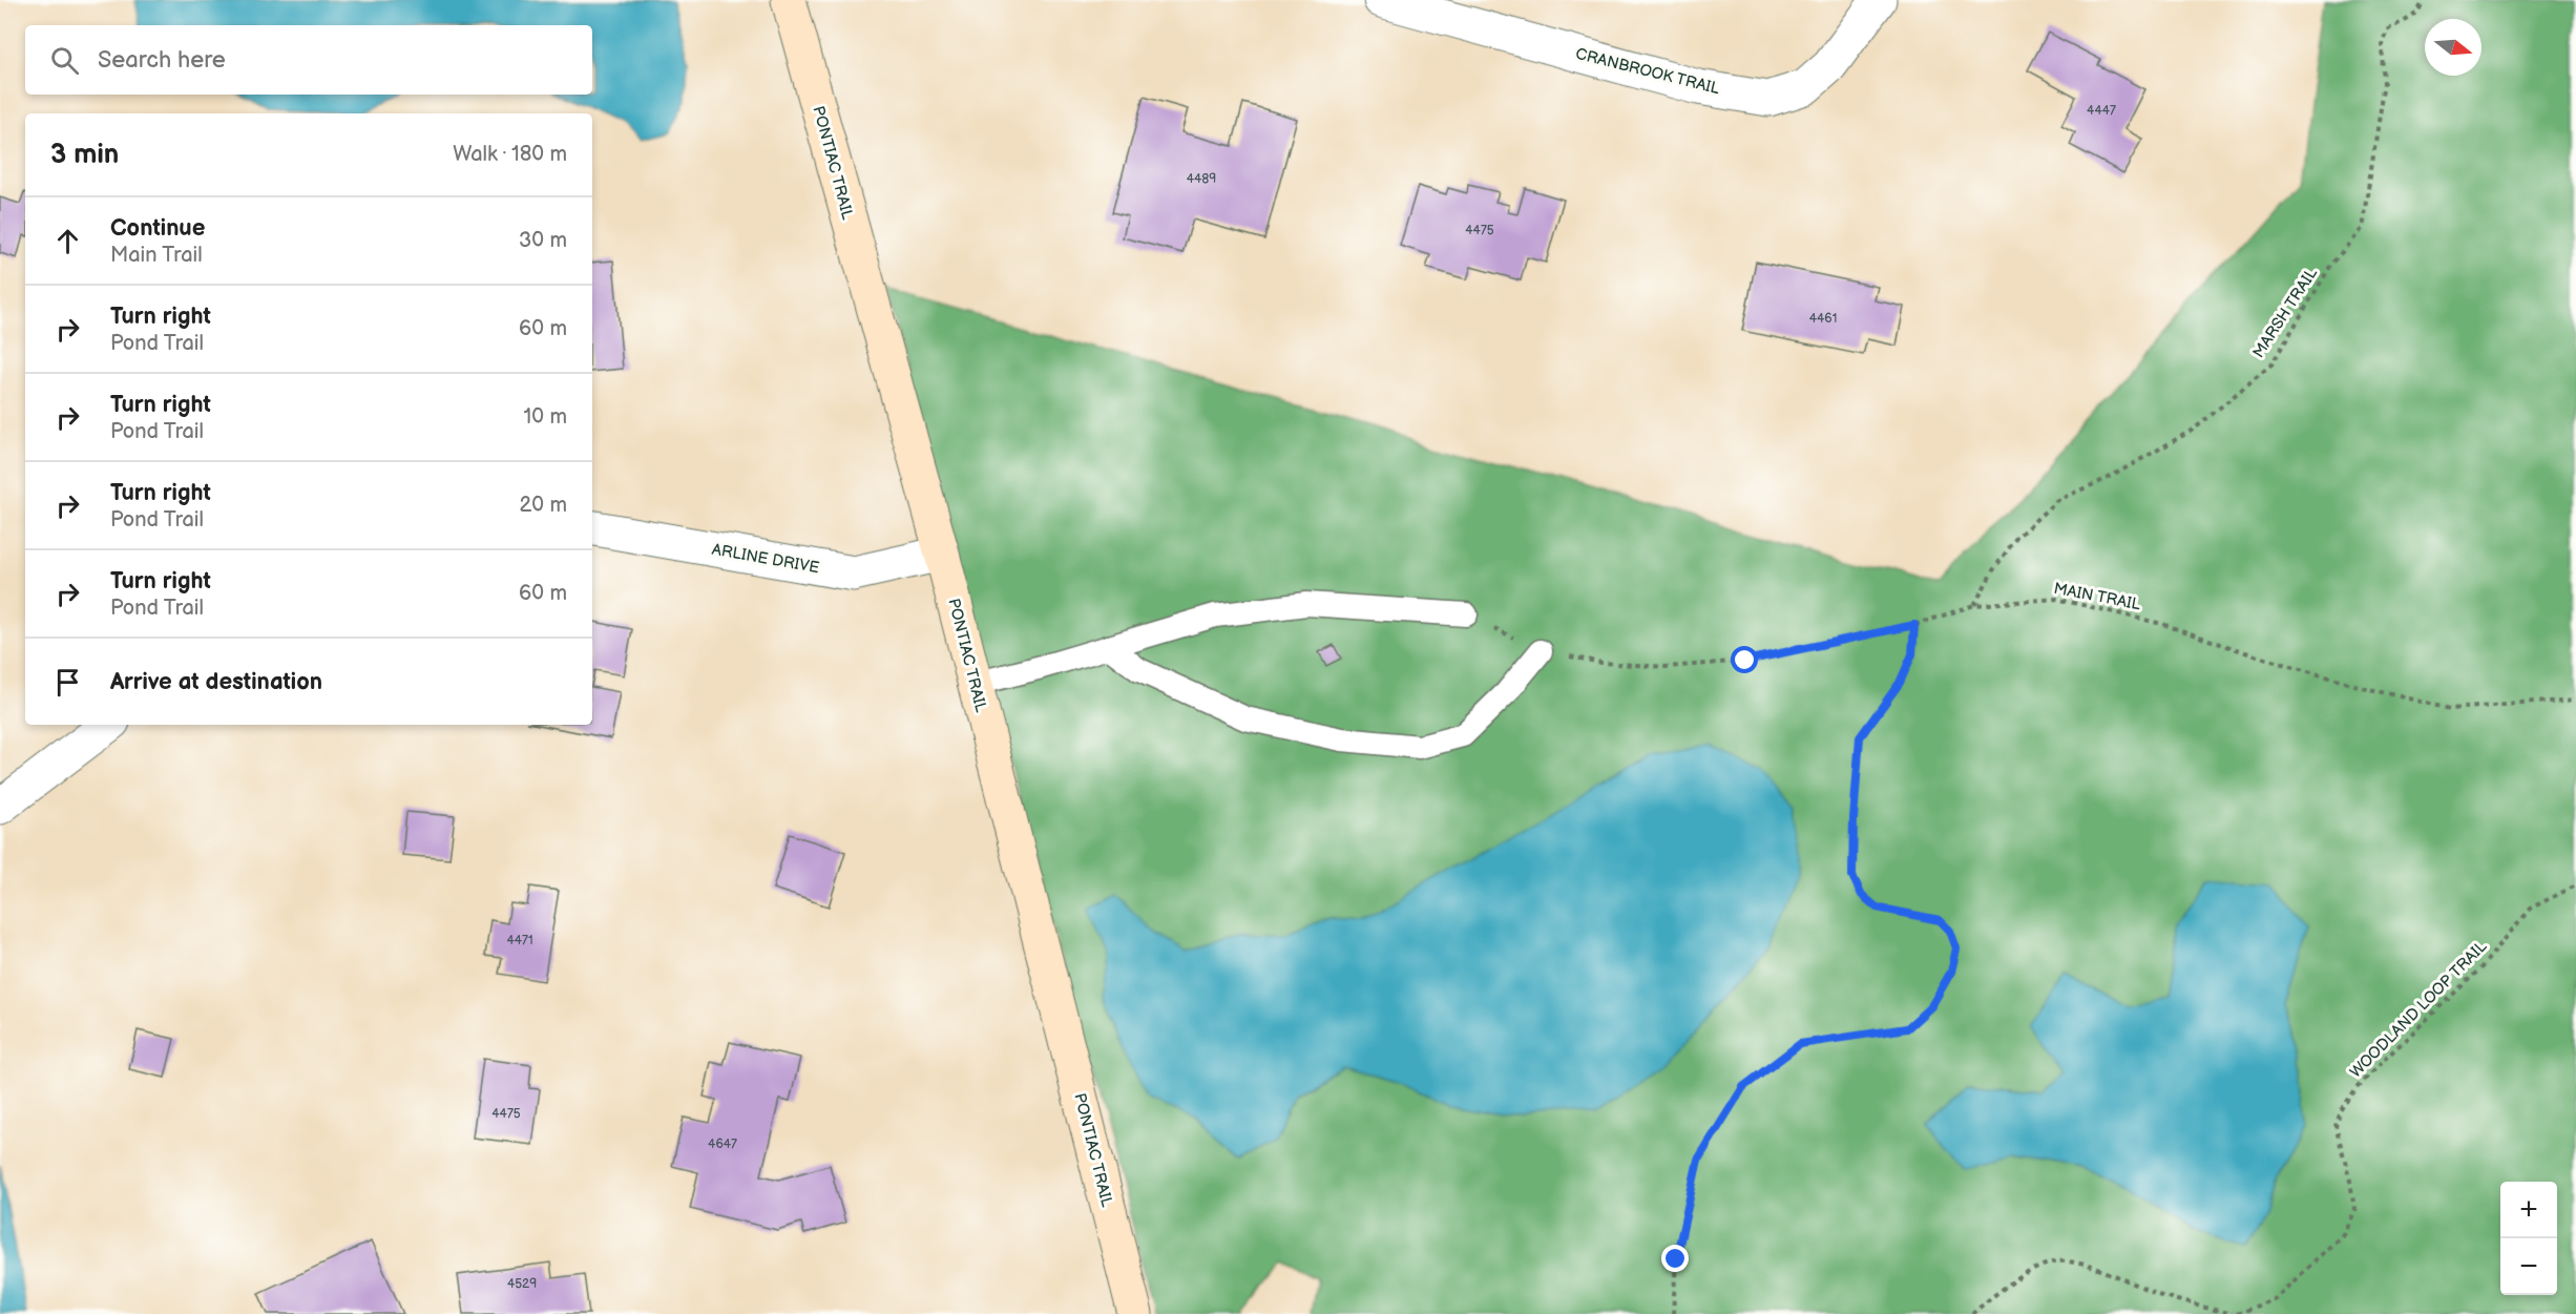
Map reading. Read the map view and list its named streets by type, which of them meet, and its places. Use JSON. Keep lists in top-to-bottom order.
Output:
{
  "streets": {
    "main road": ["PONTIAC TRAIL"],
    "street": ["CRANBROOK TRAIL", "ARLINE DRIVE"],
    "path": ["MARSH TRAIL", "MAIN TRAIL", "WOODLAND LOOP TRAIL"]
  },
  "crossings": [
    ["PONTIAC TRAIL", "ARLINE DRIVE"],
    ["MARSH TRAIL", "MAIN TRAIL"]
  ],
  "house_numbers": [
    "4447",
    "4489",
    "4475",
    "4461",
    "4471",
    "4475",
    "4647",
    "4529"
  ],
  "north": "right",
  "page": {
    "search": "Search here",
    "heading": ["3 min", "Walk · 180 m"],
    "list": [
      ["Continue", "Main Trail", "30 m"],
      ["Turn right", "Pond Trail", "60 m"],
      ["Turn right", "Pond Trail", "10 m"],
      ["Turn right", "Pond Trail", "20 m"],
      ["Turn right", "Pond Trail", "60 m"],
      "Arrive at destination"
    ],
    "map_buttons": ["+", "−"]
  }
}
